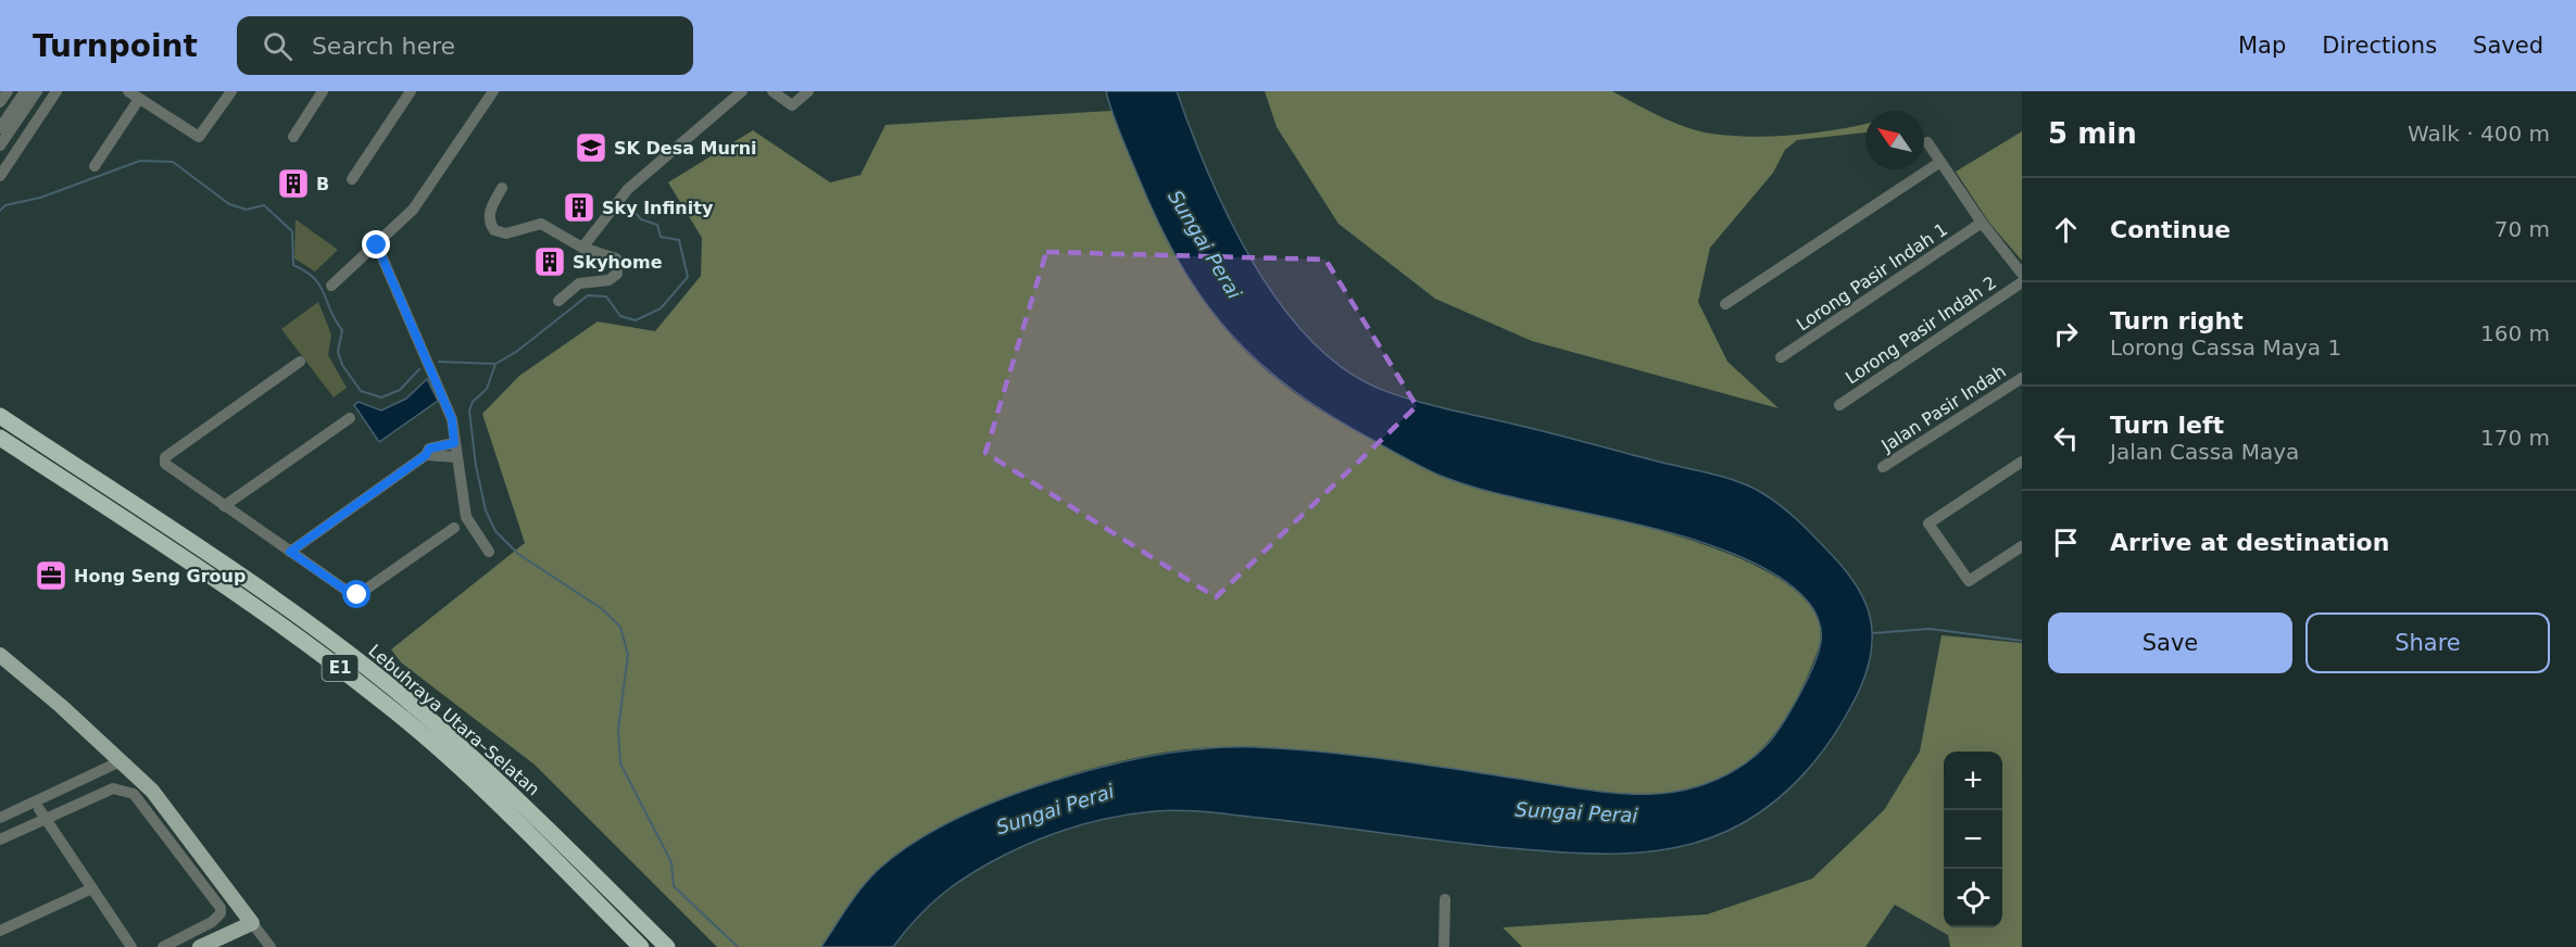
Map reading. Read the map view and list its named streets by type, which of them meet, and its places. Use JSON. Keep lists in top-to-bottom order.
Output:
{
  "streets": {
    "highway": ["E1", "Lebuhraya Utara–Selatan"],
    "street": ["Lorong Pasir Indah 1", "Lorong Pasir Indah 2", "Jalan Pasir Indah"]
  },
  "water": ["Sungai Perai"],
  "places": {
    "school or university": ["SK Desa Murni"],
    "building": ["B", "Sky Infinity", "Skyhome"],
    "office": ["Hong Seng Group"]
  },
  "north": "top left",
  "page": {
    "header": "Turnpoint",
    "search": "Search here",
    "nav": ["Map", "Directions", "Saved"],
    "heading": ["5 min", "Walk · 400 m"],
    "list": [
      ["Continue", "70 m"],
      ["Turn right", "Lorong Cassa Maya 1", "160 m"],
      ["Turn left", "Jalan Cassa Maya", "170 m"],
      "Arrive at destination"
    ],
    "buttons": ["Save", "Share"],
    "map_buttons": ["+", "−"]
  }
}
